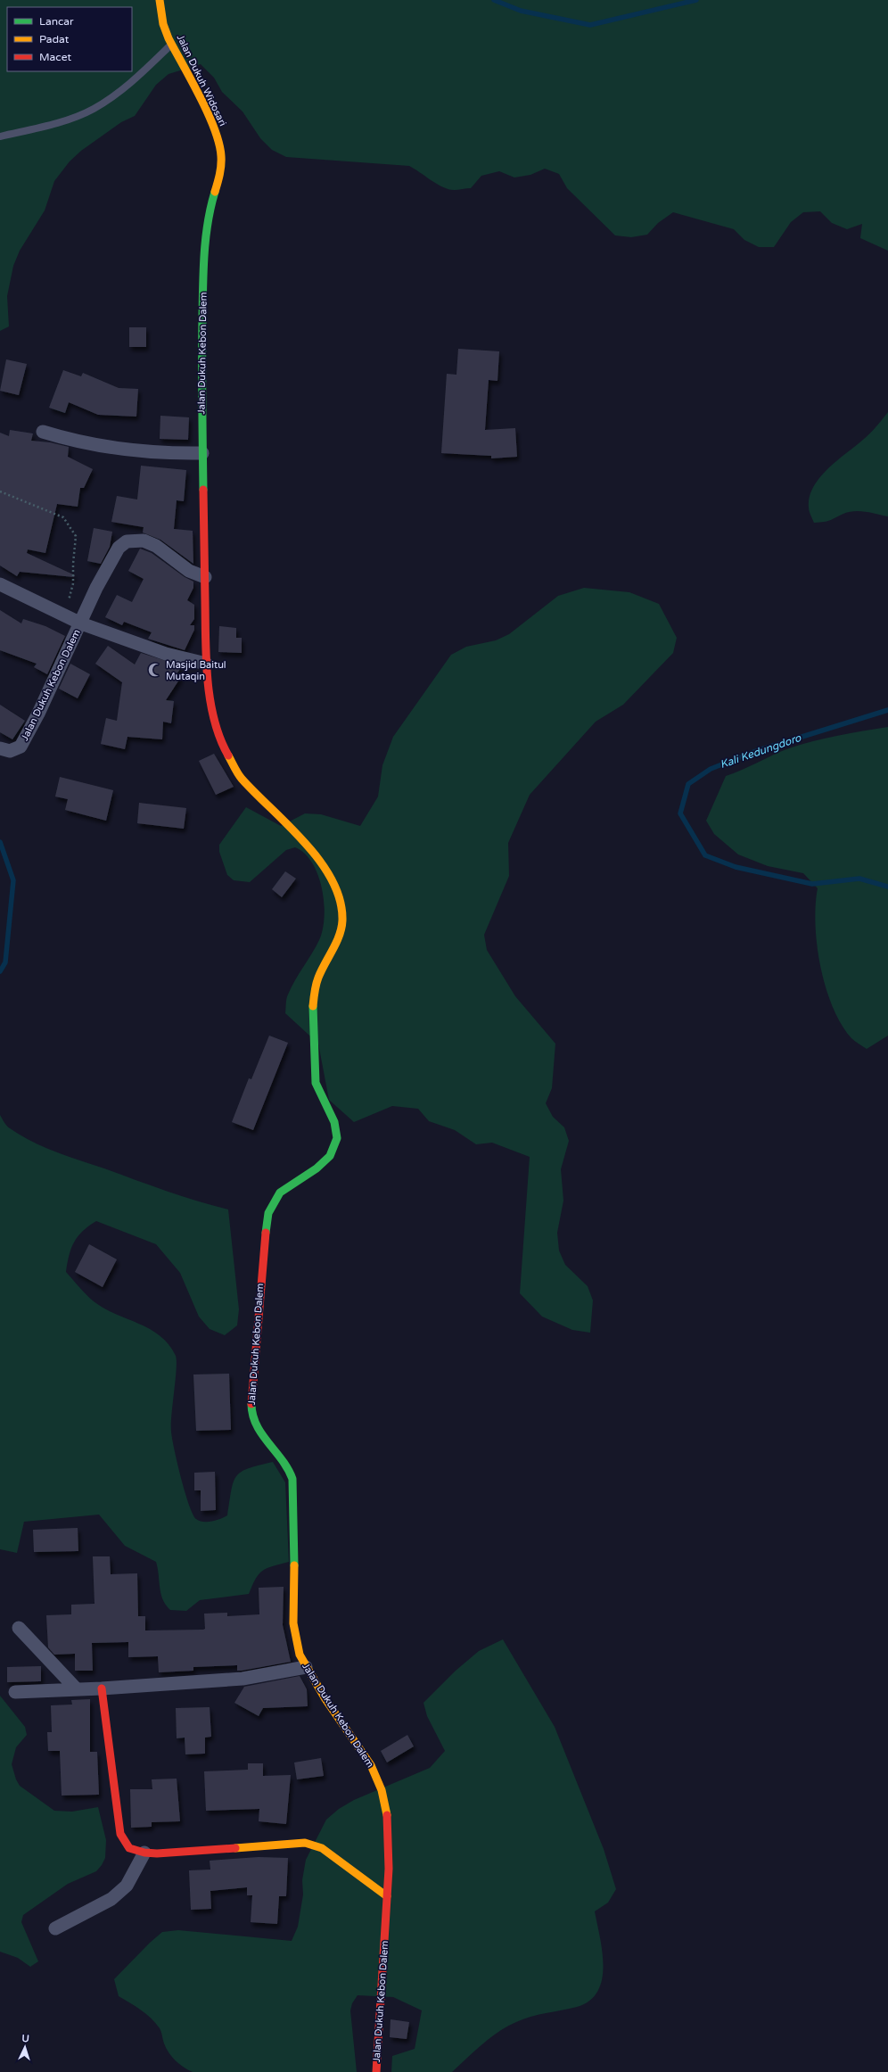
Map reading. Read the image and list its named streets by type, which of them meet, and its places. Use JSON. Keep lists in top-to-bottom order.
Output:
{
  "streets": {
    "street": ["Jalan Dukuh Widosari", "Jalan Dukuh Kebon Dalem"]
  },
  "crossings": [
    ["Jalan Dukuh Widosari", "Jalan Dukuh Kebon Dalem"]
  ],
  "water": ["Kali Kedungdoro"],
  "places": {
    "mosque": ["Masjid Baitul Mutaqin"]
  },
  "legend": ["Lancar", "Padat", "Macet"],
  "north": "top"
}
